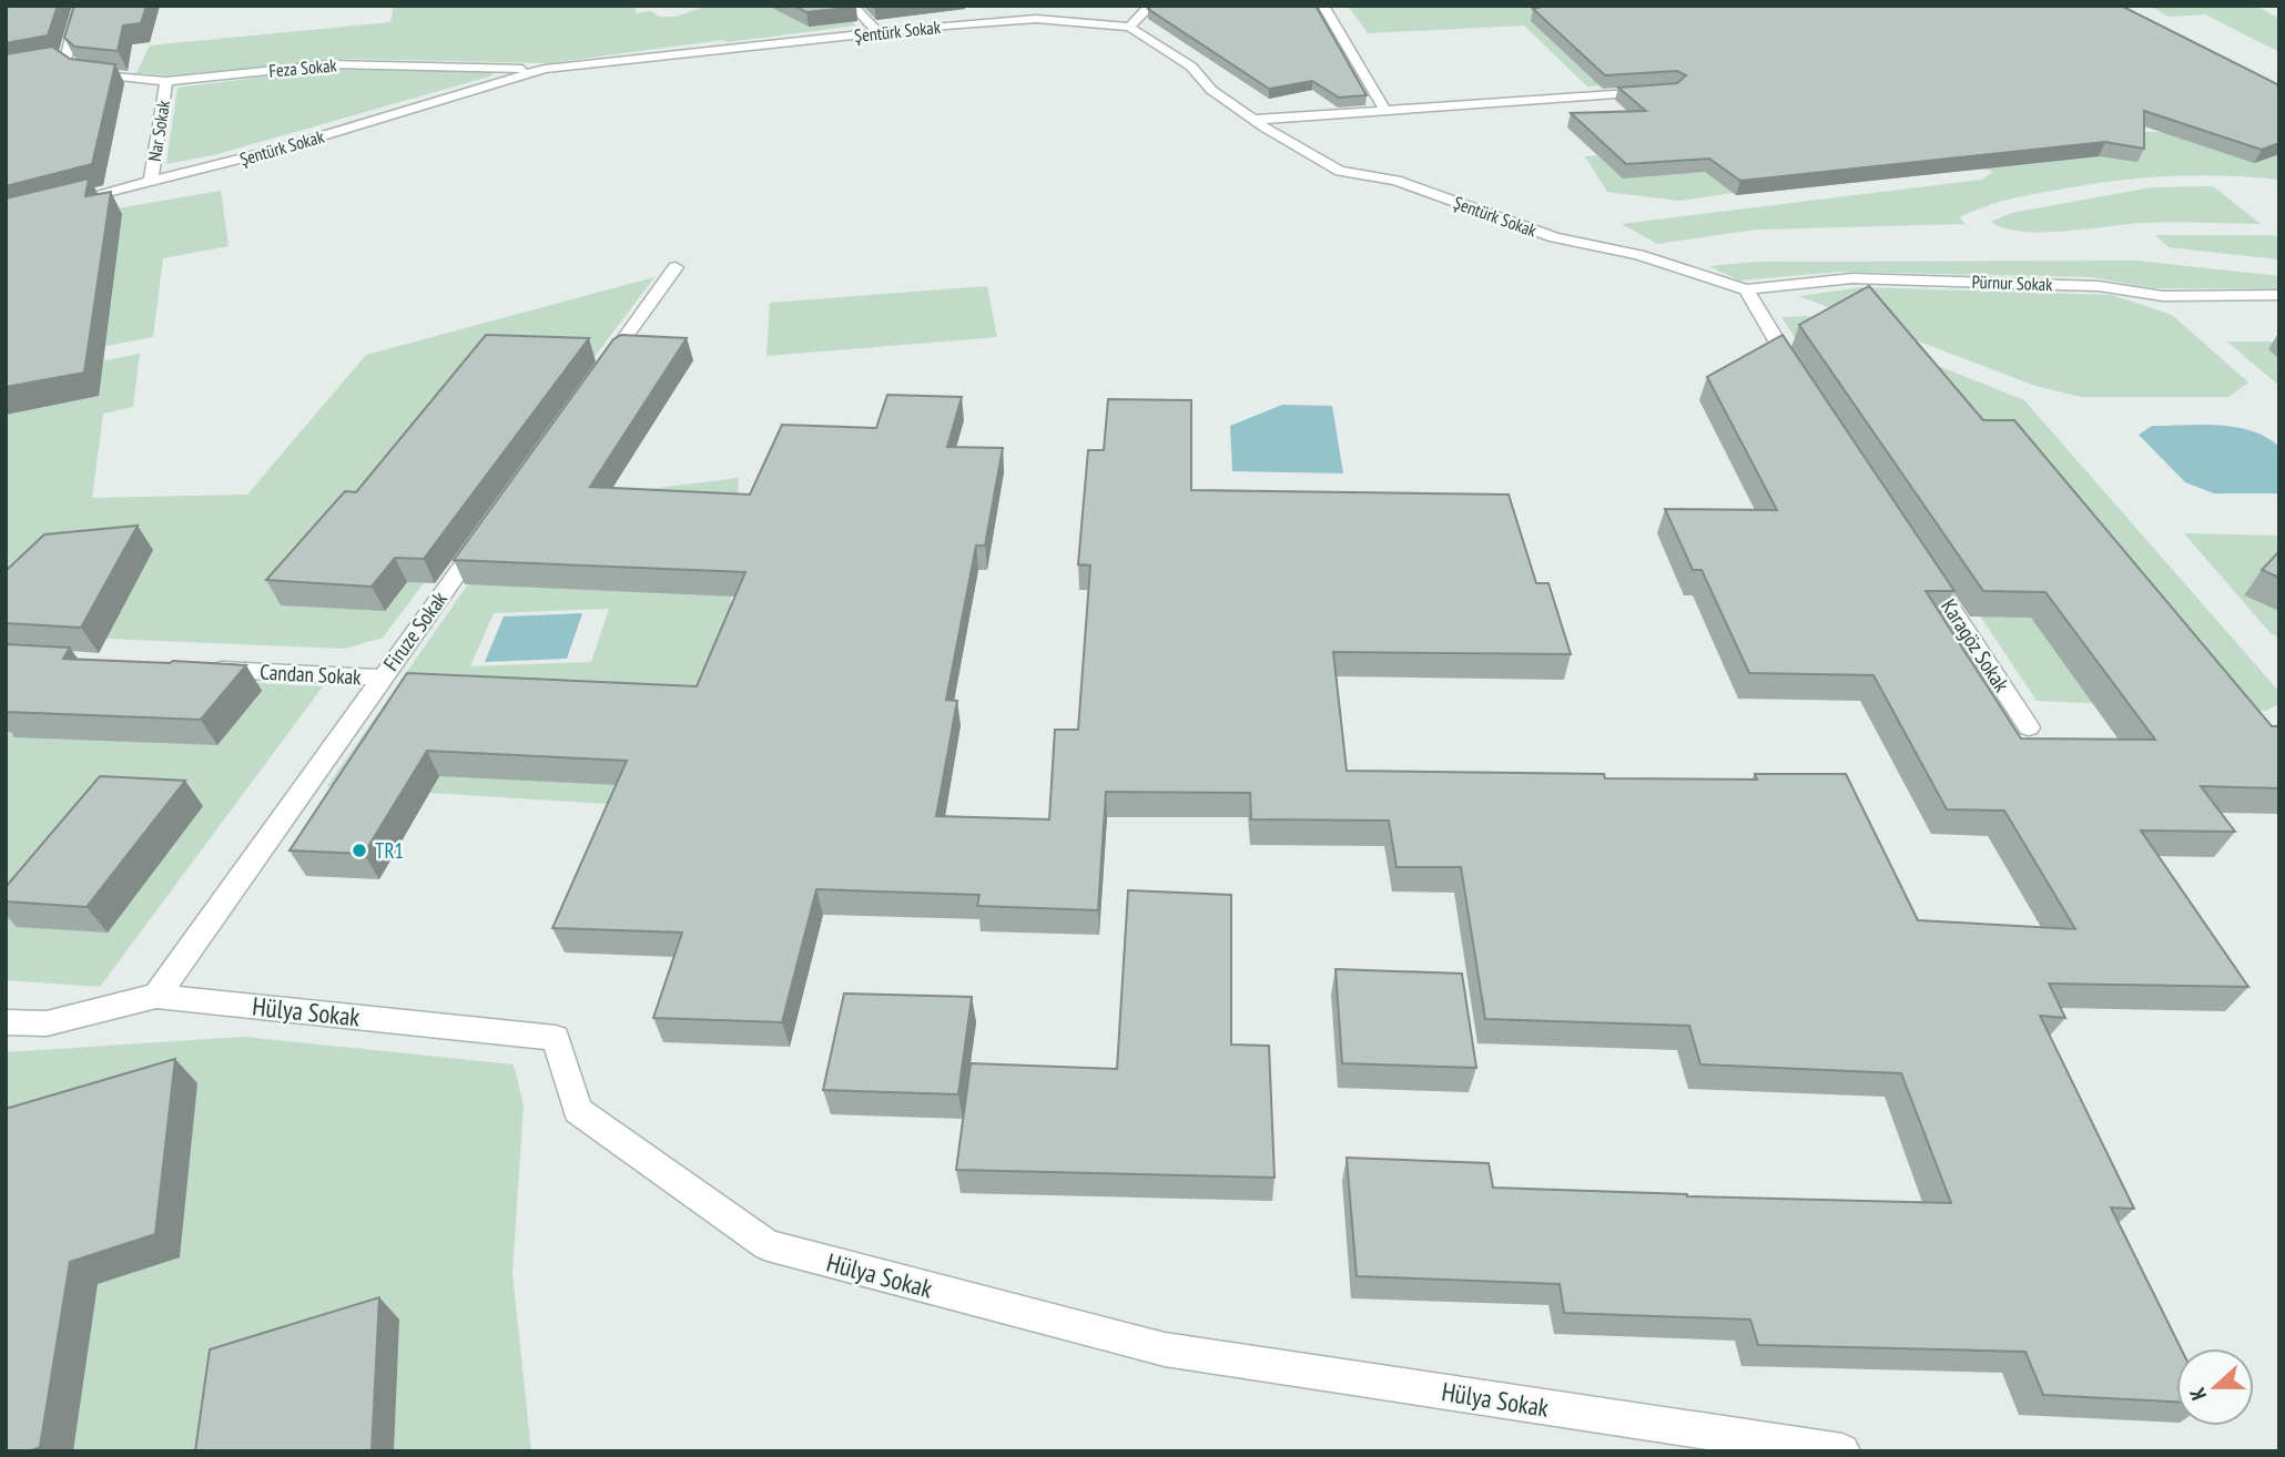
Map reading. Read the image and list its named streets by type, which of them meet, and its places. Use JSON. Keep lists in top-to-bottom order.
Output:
{
  "streets": {
    "street": [
      "Şentürk Sokak",
      "Feza Sokak",
      "Nar Sokak",
      "Pürnur Sokak",
      "Firuze Sokak",
      "Karagöz Sokak",
      "Candan Sokak",
      "Hülya Sokak"
    ]
  },
  "crossings": [
    ["Şentürk Sokak", "Feza Sokak"],
    ["Şentürk Sokak", "Nar Sokak"],
    ["Şentürk Sokak", "Pürnur Sokak"],
    ["Feza Sokak", "Nar Sokak"],
    ["Firuze Sokak", "Candan Sokak"],
    ["Firuze Sokak", "Hülya Sokak"]
  ],
  "places": ["TR1"],
  "north": "left"
}
